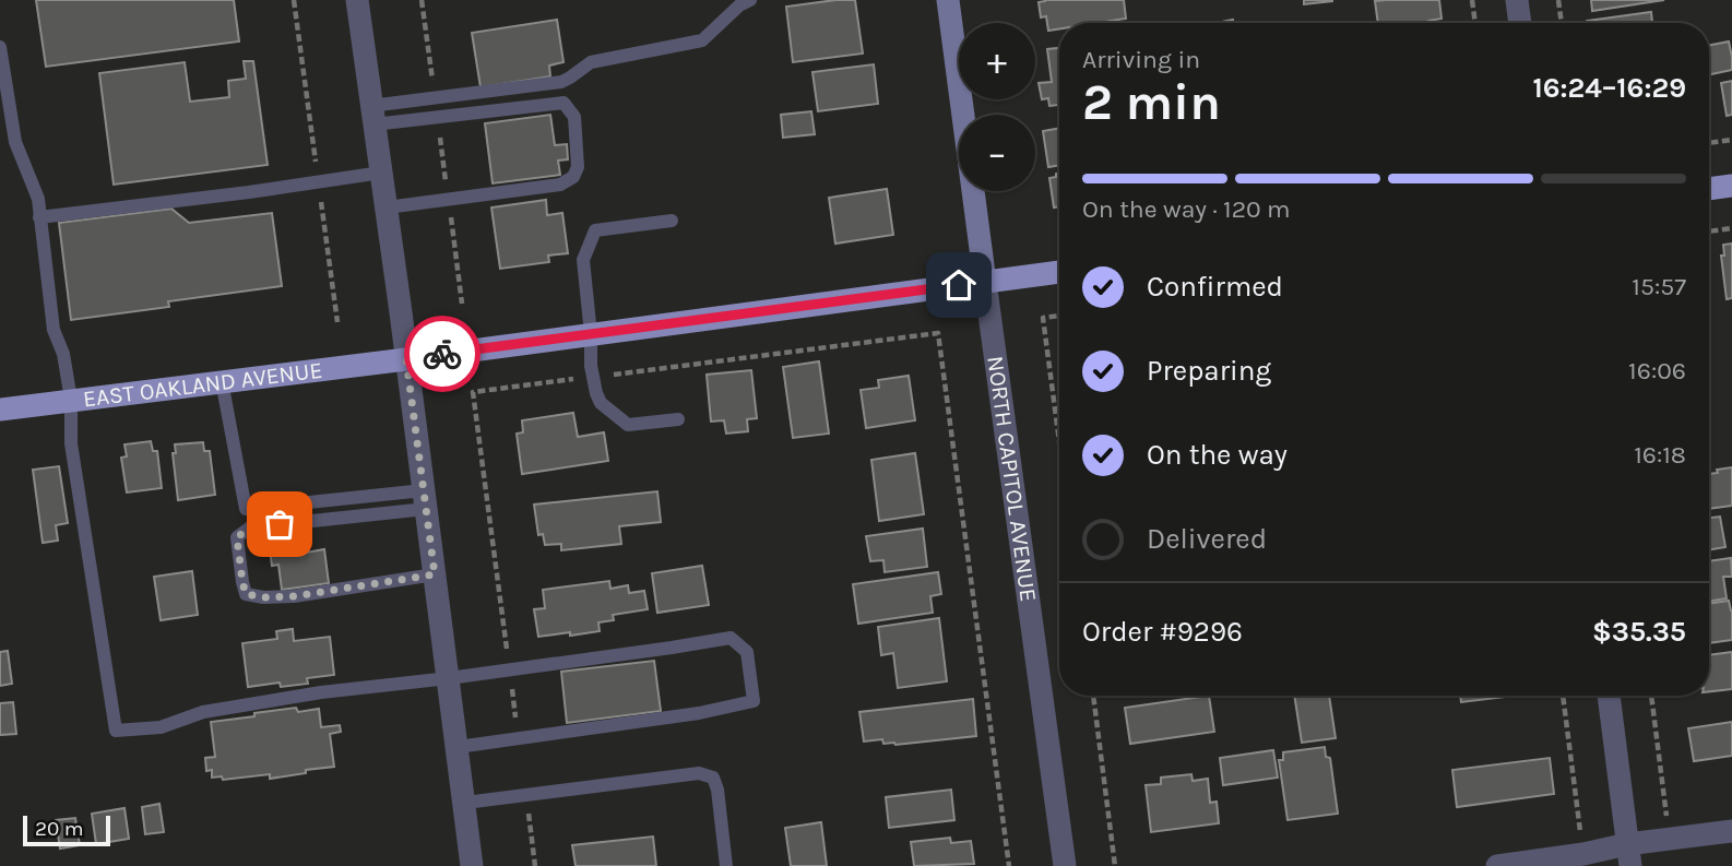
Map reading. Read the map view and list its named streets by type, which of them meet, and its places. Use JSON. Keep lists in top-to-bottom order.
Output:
{
  "streets": {
    "main road": ["EAST OAKLAND AVENUE"],
    "street": ["NORTH CAPITOL AVENUE"]
  },
  "crossings": [
    ["EAST OAKLAND AVENUE", "NORTH CAPITOL AVENUE"]
  ],
  "scale_bar": "20 m",
  "page": {
    "map_buttons": ["+", "−"],
    "heading": ["2 min", "Arriving in", "16:24–16:29"],
    "panel": ["Order #9296", "$35.35"],
    "bar": "On the way · 120 m",
    "list": [
      ["Confirmed", "15:57"],
      ["Preparing", "16:06"],
      ["On the way", "16:18"],
      "Delivered"
    ],
    "scale": "20 m"
  }
}
